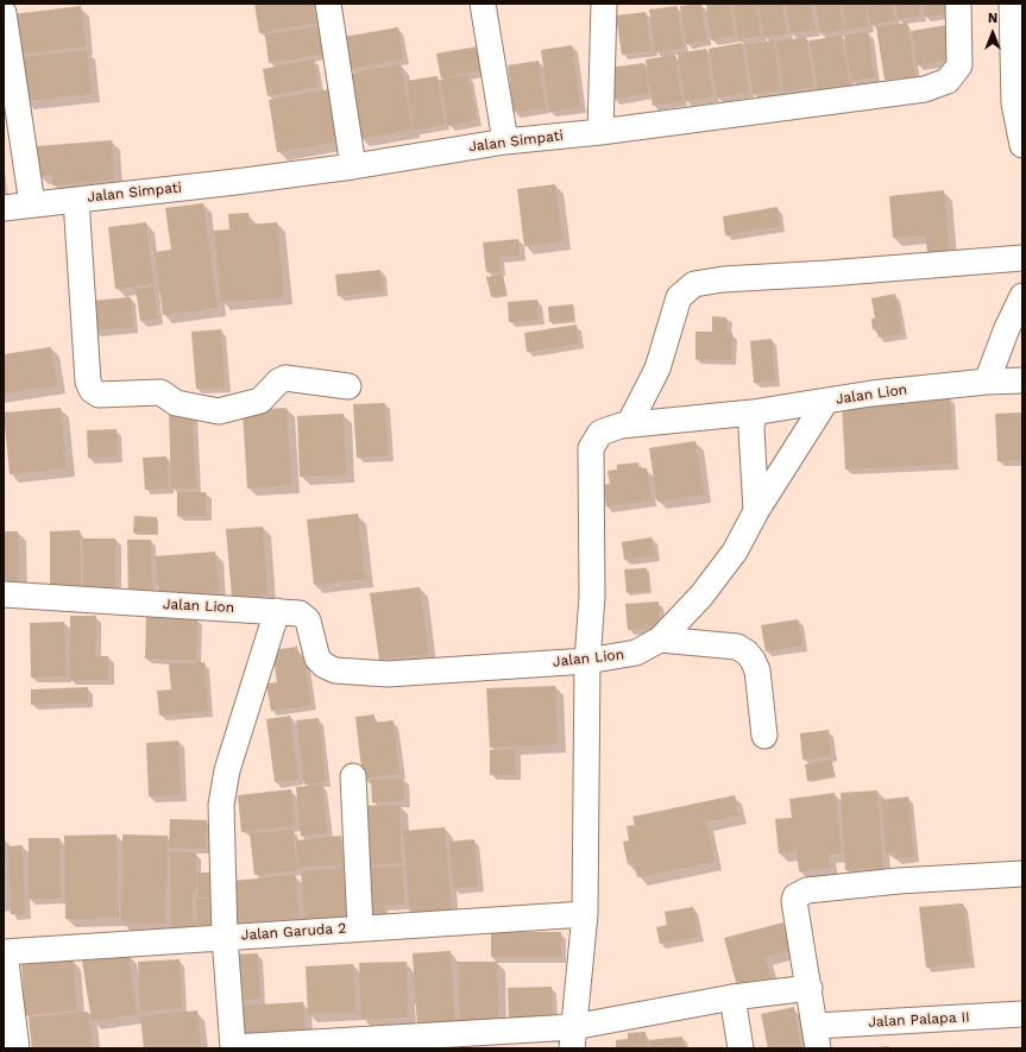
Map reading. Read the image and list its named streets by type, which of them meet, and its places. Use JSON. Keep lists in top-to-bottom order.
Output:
{
  "streets": {
    "street": [
      "Jalan Simpati",
      "Jalan Lion",
      "Jalan Garuda 2",
      "Jalan Palapa II"
    ]
  },
  "north": "top"
}
